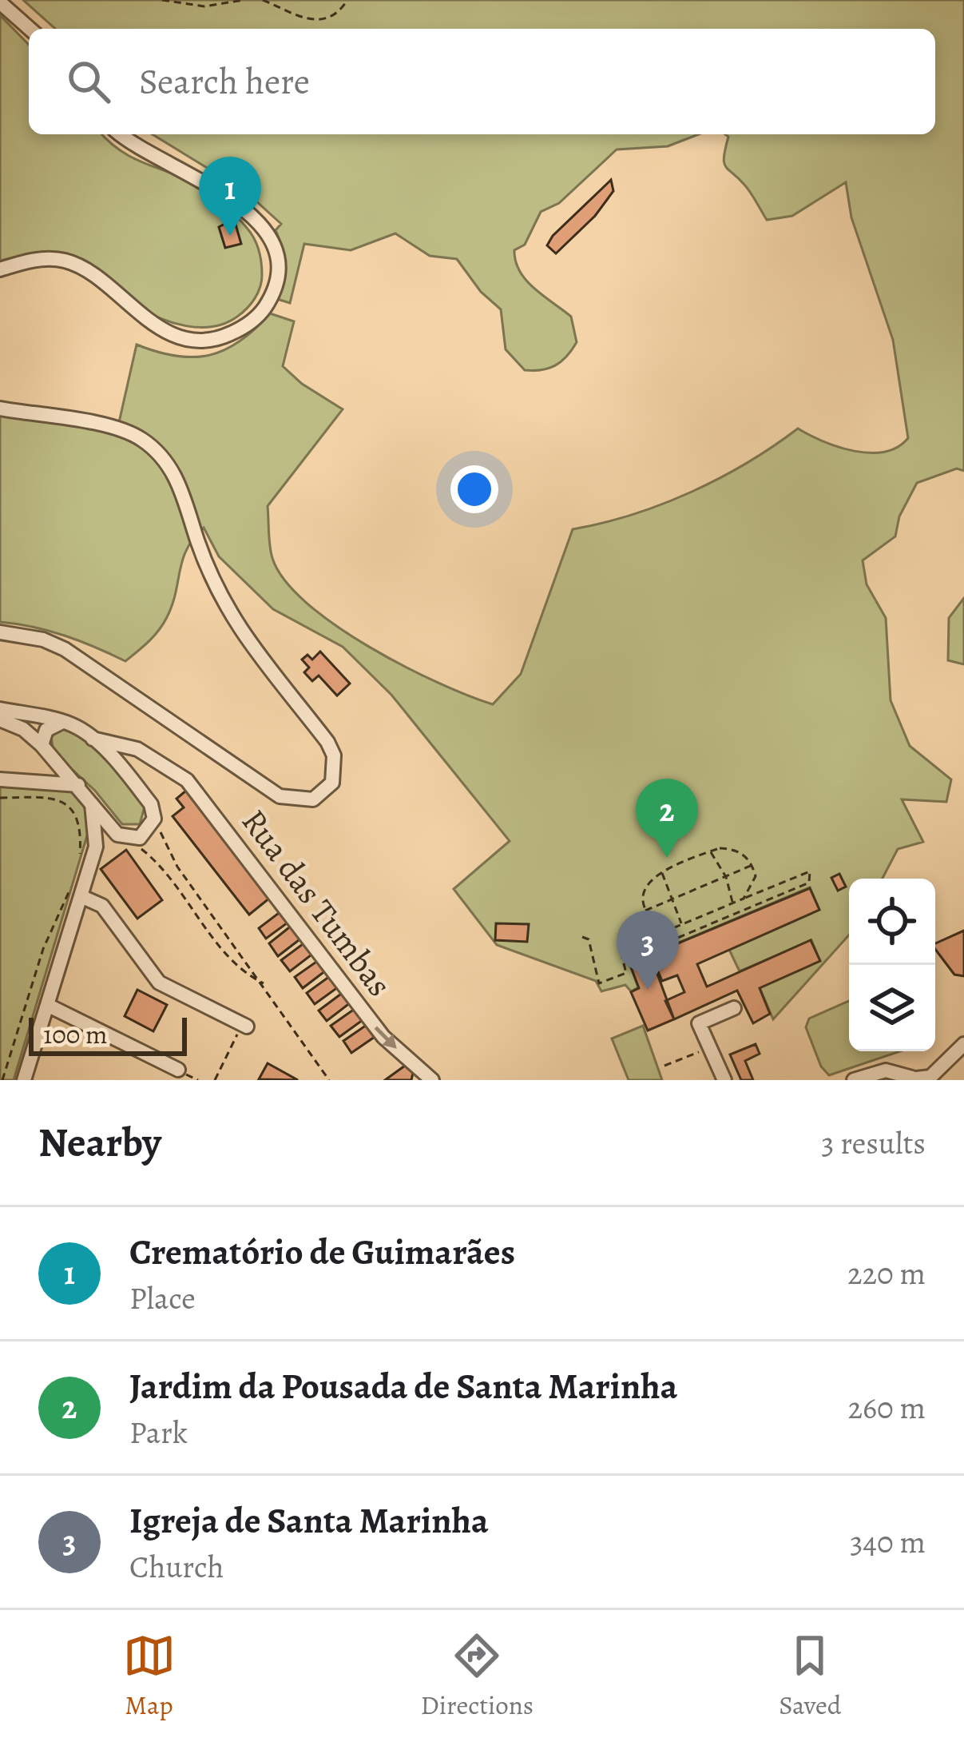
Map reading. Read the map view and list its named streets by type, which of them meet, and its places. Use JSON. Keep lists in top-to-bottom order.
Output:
{
  "streets": {
    "street": ["Rua das Tumbas"]
  },
  "one_way": ["Rua das Tumbas"],
  "scale_bar": "100 m",
  "page": {
    "search": "Search here",
    "pins": ["1", "2", "3"],
    "scale": "100 m",
    "heading": ["Nearby", "3 results"],
    "list": [
      {
        "mark": "1",
        "name": "Crematório de Guimarães",
        "note": "Place",
        "value": "220 m"
      },
      {
        "mark": "2",
        "name": "Jardim da Pousada de Santa Marinha",
        "note": "Park",
        "value": "260 m"
      },
      {
        "mark": "3",
        "name": "Igreja de Santa Marinha",
        "note": "Church",
        "value": "340 m"
      }
    ],
    "nav": ["Map", "Directions", "Saved"]
  }
}
